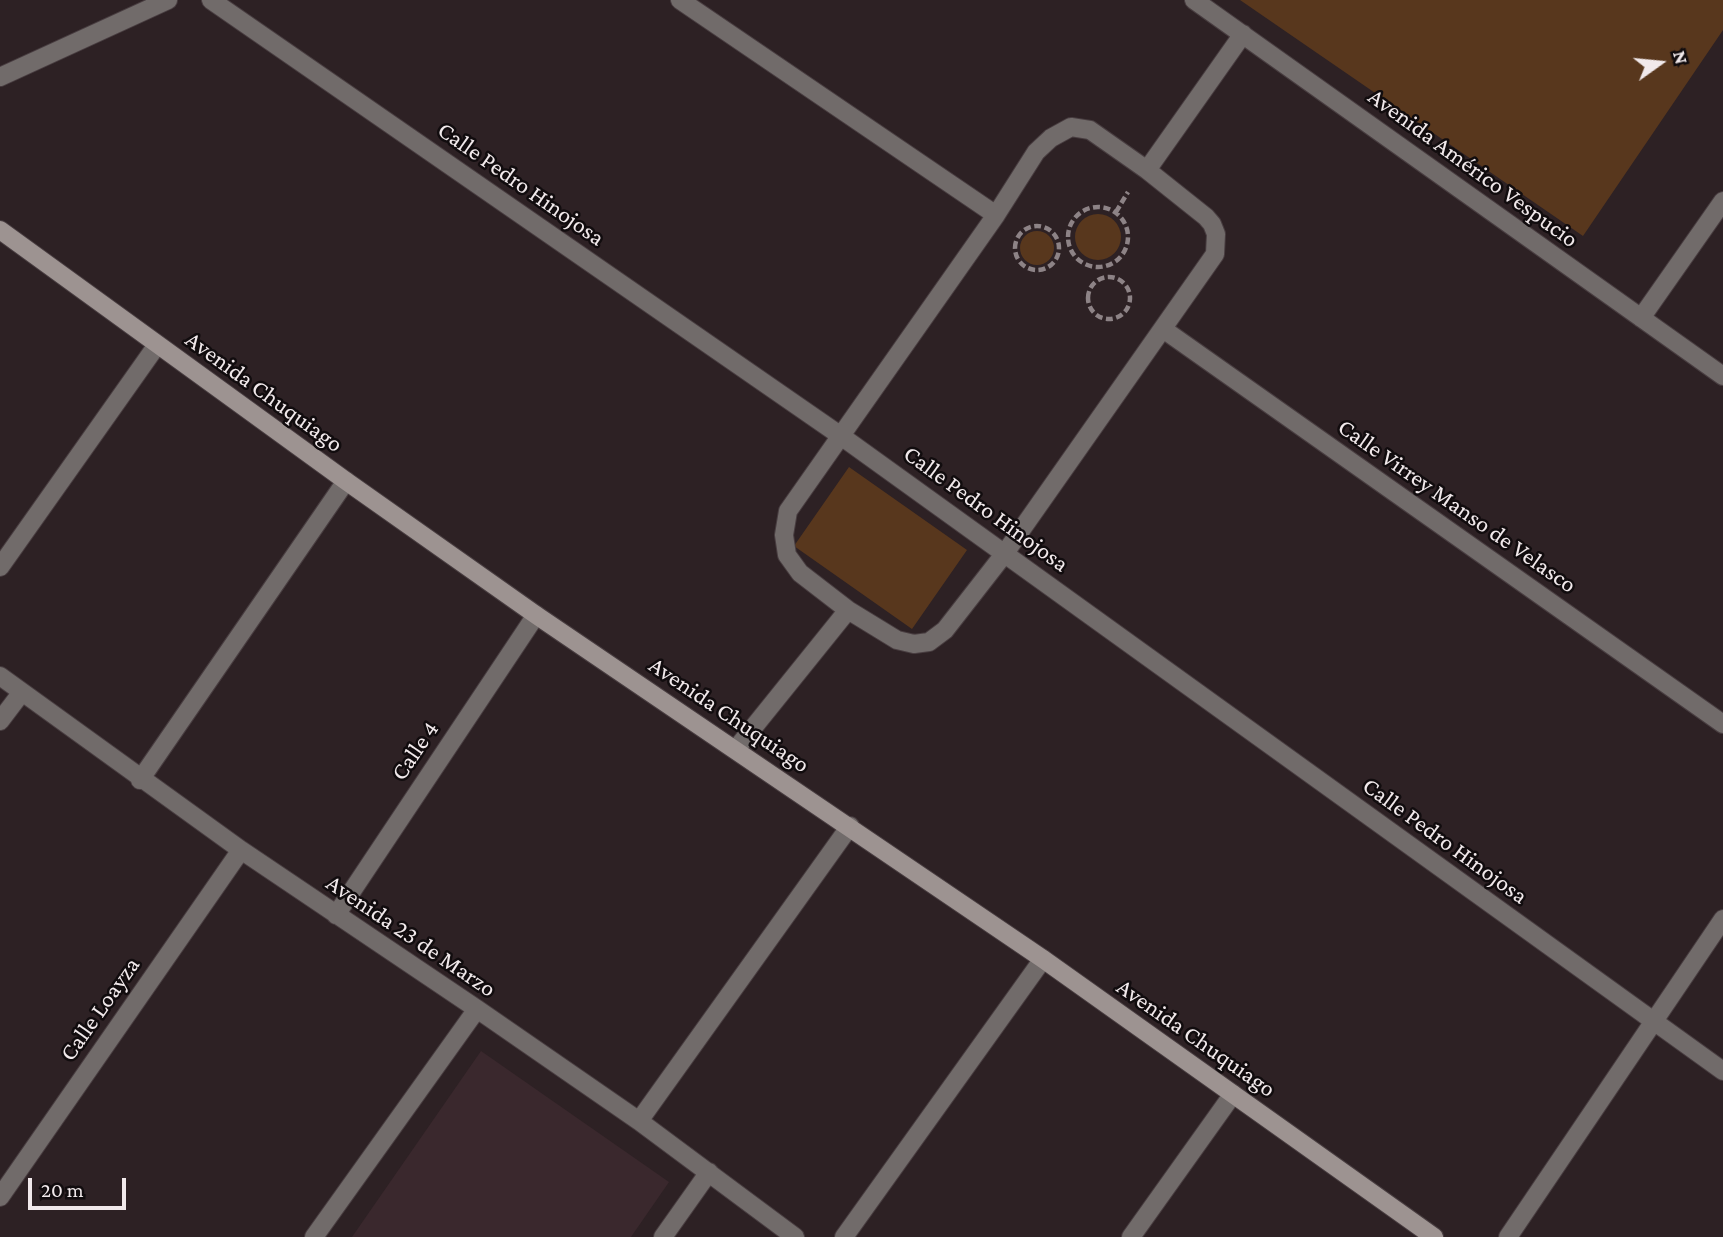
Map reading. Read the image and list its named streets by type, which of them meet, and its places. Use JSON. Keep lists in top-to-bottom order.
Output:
{
  "streets": {
    "street": [
      "Avenida Américo Vespucio",
      "Calle Pedro Hinojosa",
      "Avenida Chuquiago",
      "Calle Virrey Manso de Velasco",
      "Calle 4",
      "Avenida 23 de Marzo",
      "Calle Loayza"
    ]
  },
  "crossings": [
    ["Avenida Chuquiago", "Calle 4"],
    ["Calle 4", "Avenida 23 de Marzo"],
    ["Avenida 23 de Marzo", "Calle Loayza"]
  ],
  "scale_bar": "20 m",
  "north": "right"
}
